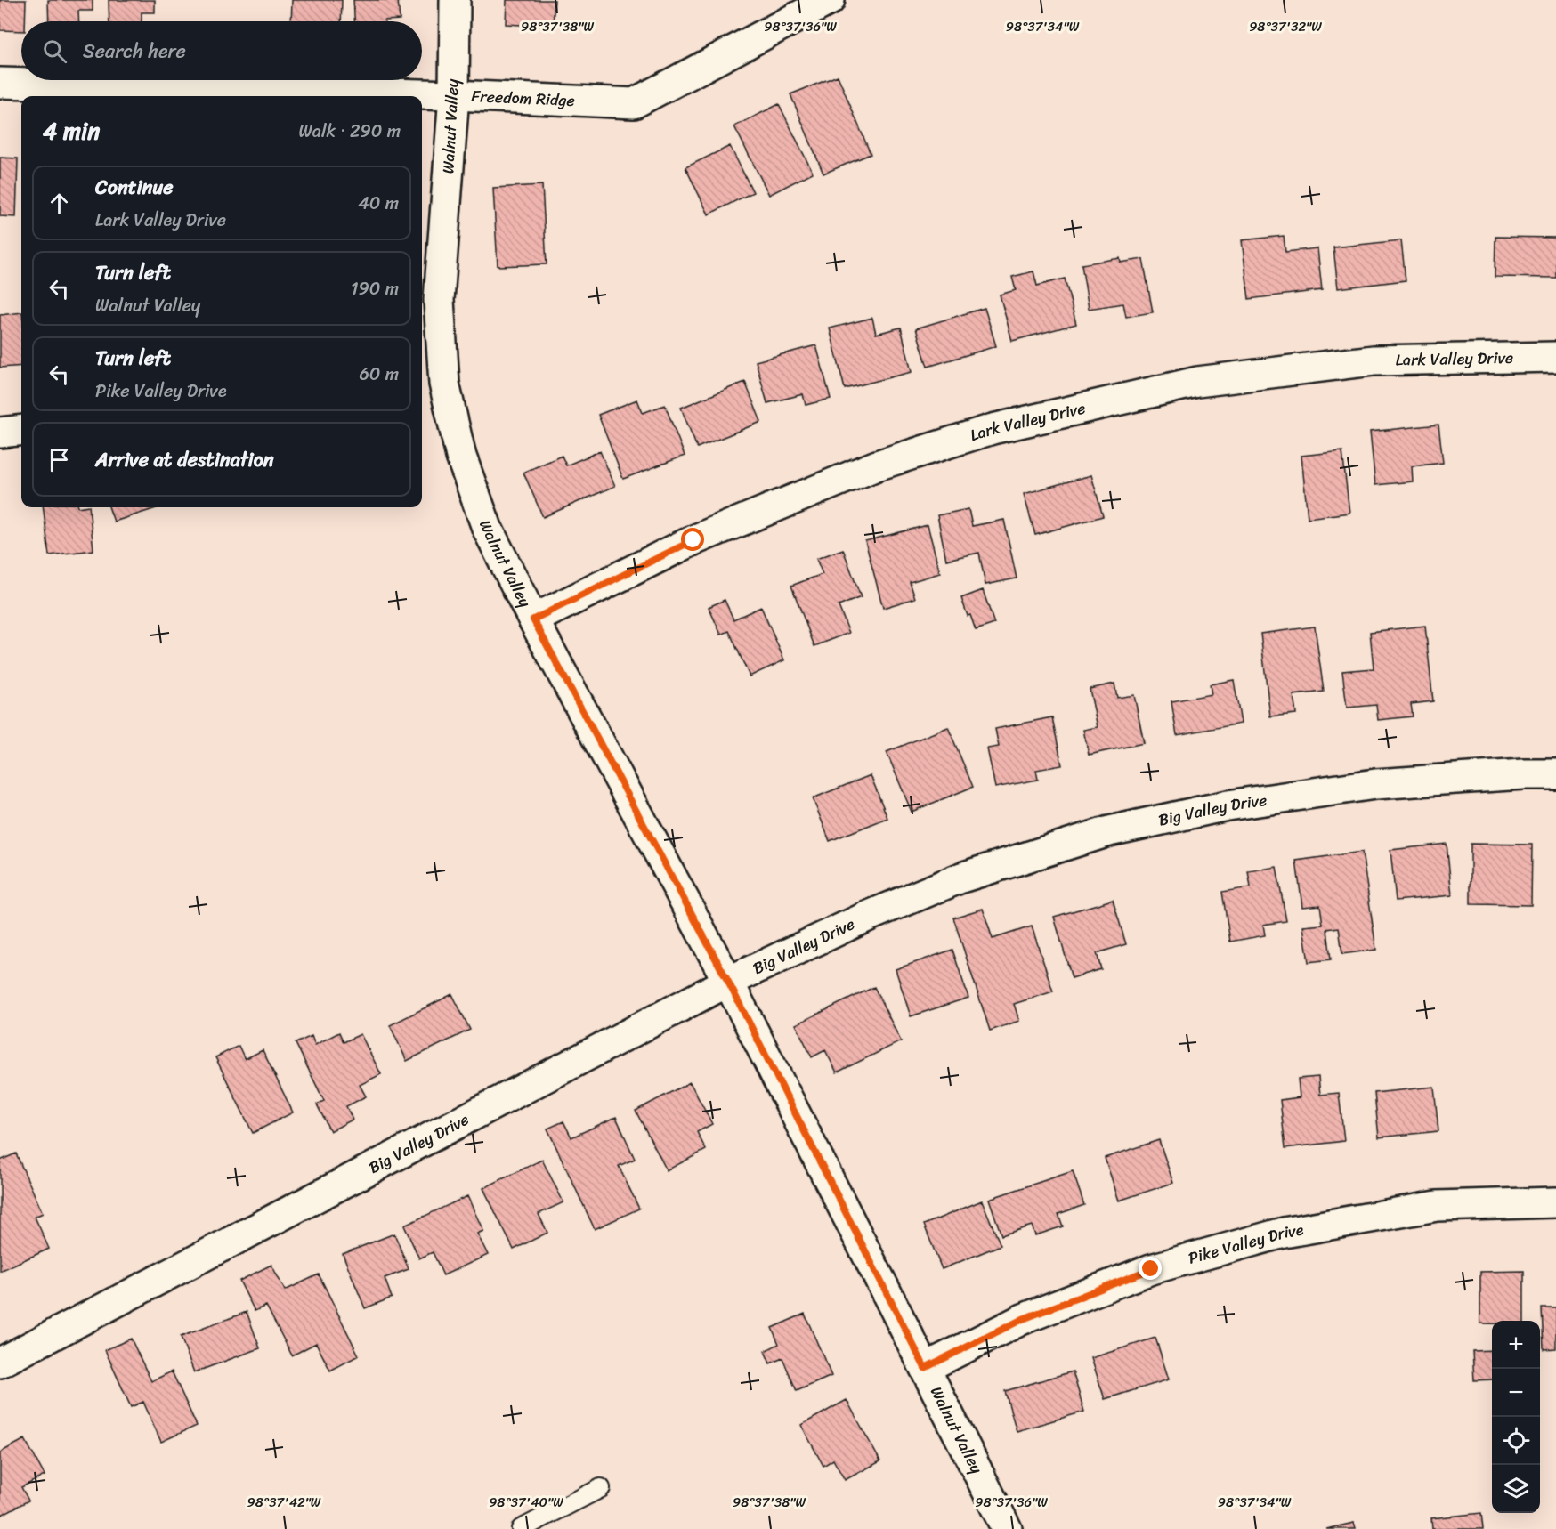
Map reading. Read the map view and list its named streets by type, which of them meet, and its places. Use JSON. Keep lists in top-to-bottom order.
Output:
{
  "streets": {
    "street": [
      "Freedom Ridge",
      "Walnut Valley",
      "Lark Valley Drive",
      "Big Valley Drive",
      "Pike Valley Drive"
    ]
  },
  "crossings": [
    ["Freedom Ridge", "Walnut Valley"],
    ["Walnut Valley", "Lark Valley Drive"],
    ["Walnut Valley", "Big Valley Drive"],
    ["Walnut Valley", "Pike Valley Drive"]
  ],
  "page": {
    "search": "Search here",
    "heading": ["4 min", "Walk · 290 m"],
    "list": [
      ["Continue", "Lark Valley Drive", "40 m"],
      ["Turn left", "Walnut Valley", "190 m"],
      ["Turn left", "Pike Valley Drive", "60 m"],
      "Arrive at destination"
    ],
    "map_buttons": ["+", "−"]
  },
  "coordinates": [
    "98°37'38\"W",
    "98°37'36\"W",
    "98°37'34\"W",
    "98°37'32\"W",
    "98°37'42\"W",
    "98°37'40\"W"
  ]
}
